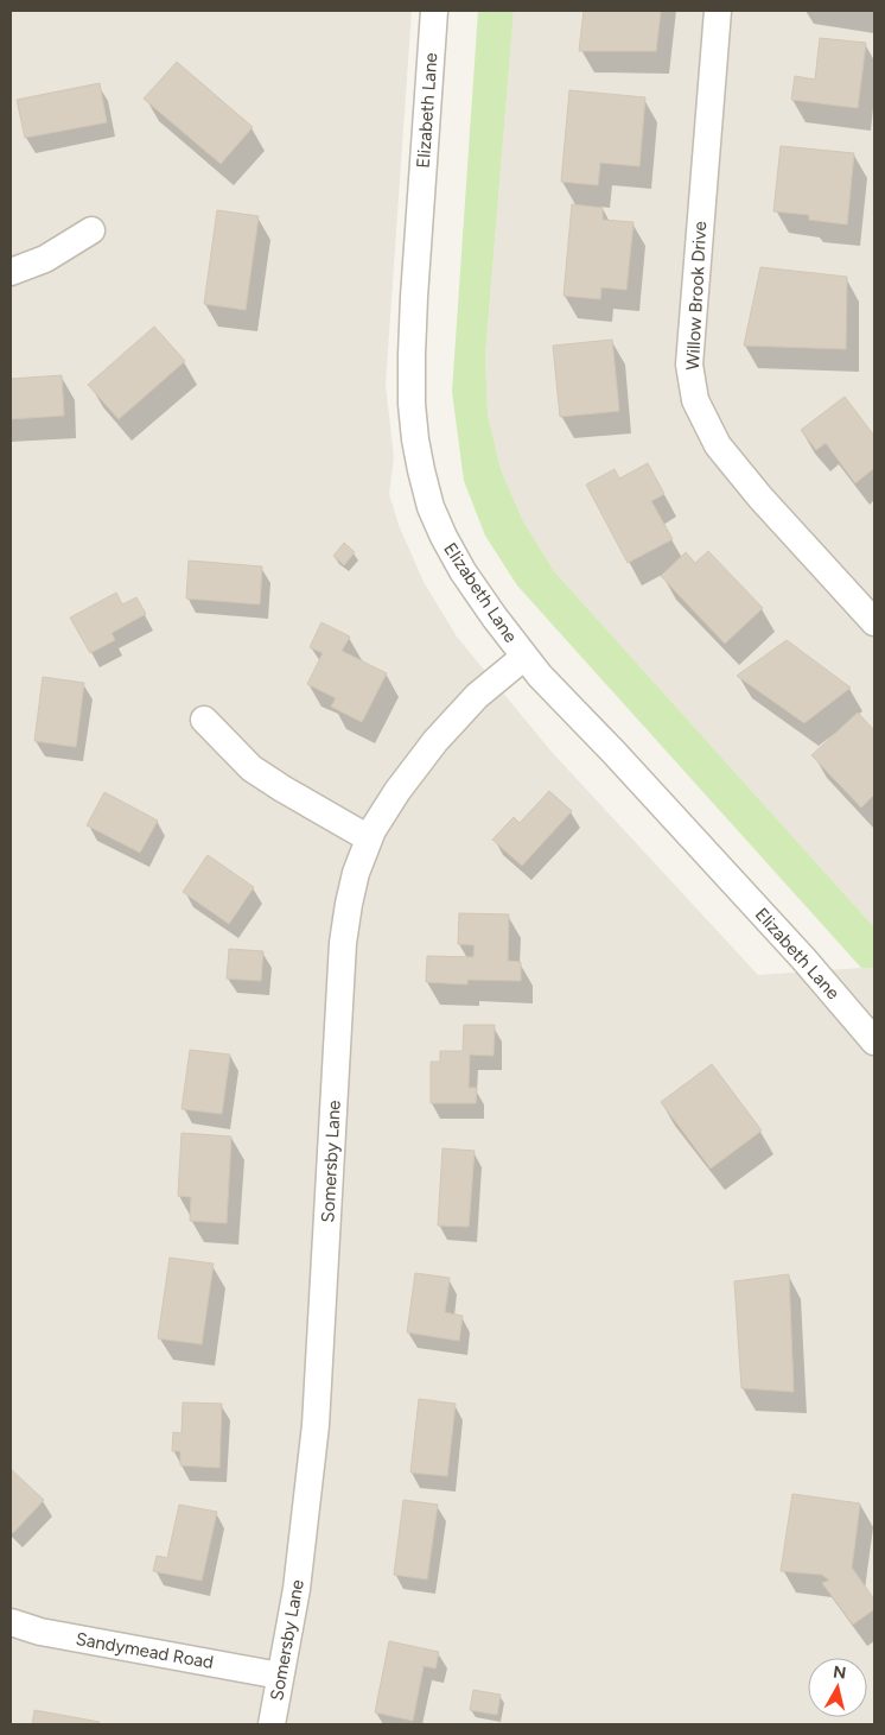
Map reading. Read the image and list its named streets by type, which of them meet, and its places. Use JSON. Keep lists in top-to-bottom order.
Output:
{
  "streets": {
    "street": [
      "Elizabeth Lane",
      "Willow Brook Drive",
      "Somersby Lane",
      "Sandymead Road"
    ]
  },
  "crossings": [
    ["Elizabeth Lane", "Somersby Lane"],
    ["Somersby Lane", "Sandymead Road"]
  ],
  "north": "top"
}
